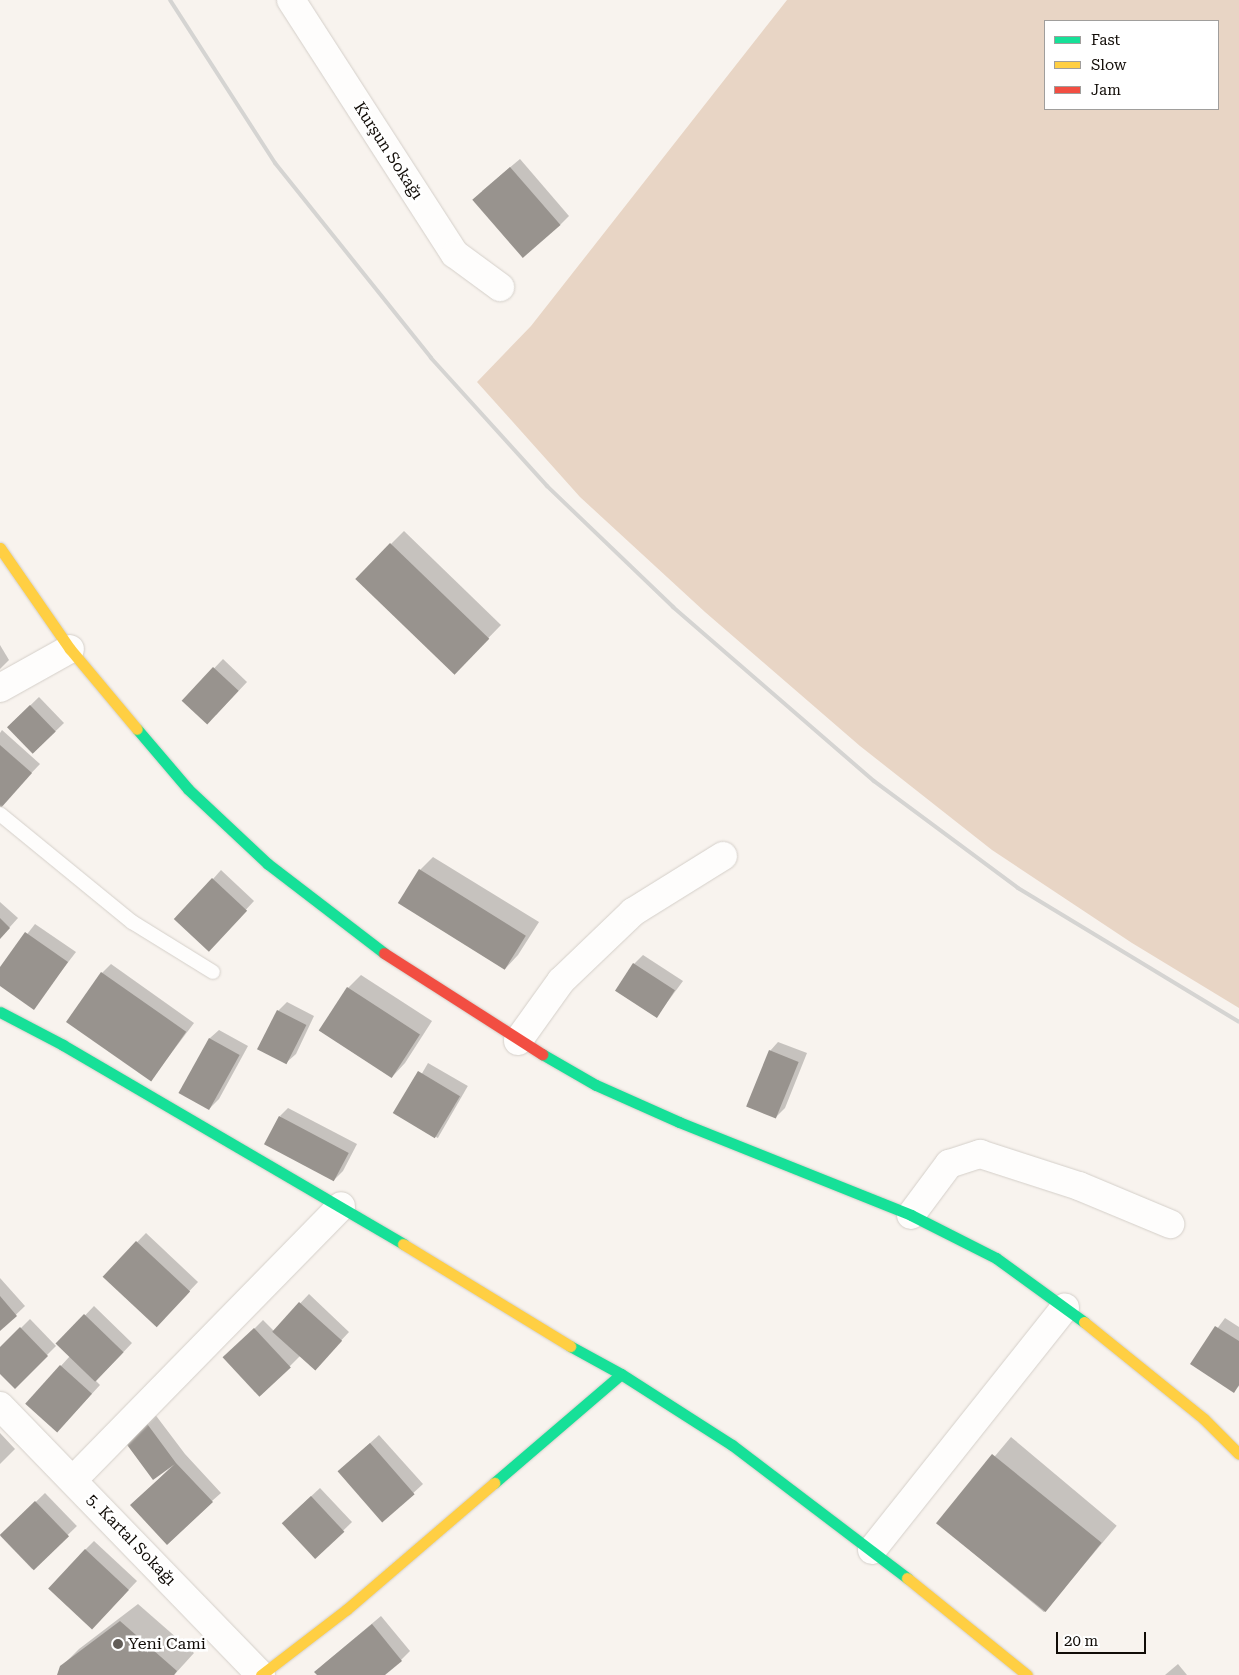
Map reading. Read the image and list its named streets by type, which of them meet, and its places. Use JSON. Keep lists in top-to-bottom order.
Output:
{
  "streets": {
    "street": ["Kurşun Sokağı", "5. Kartal Sokağı"]
  },
  "places": ["Yeni Cami"],
  "legend": ["Fast", "Slow", "Jam"],
  "scale_bar": "20 m"
}
